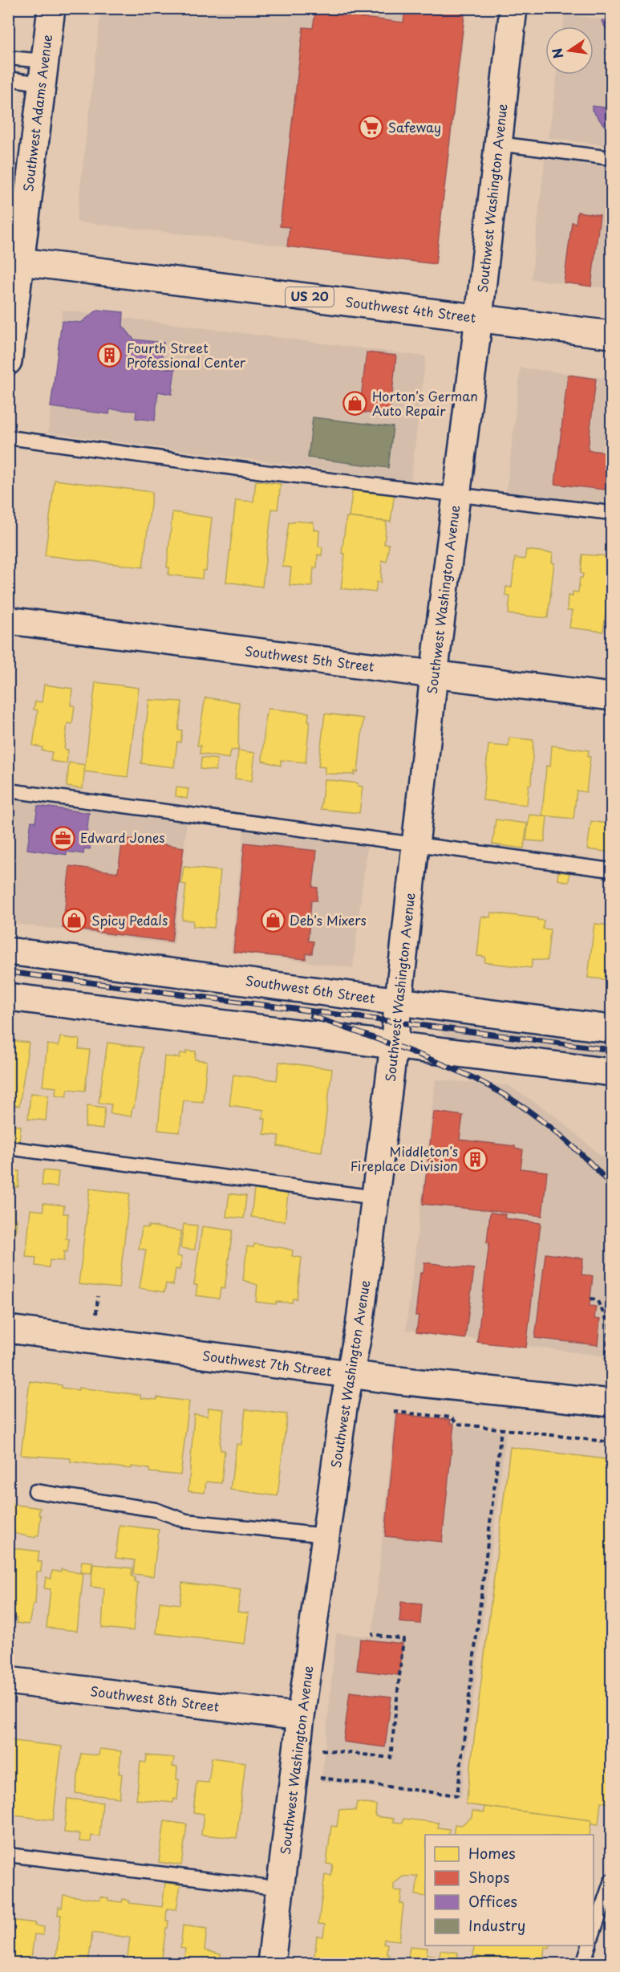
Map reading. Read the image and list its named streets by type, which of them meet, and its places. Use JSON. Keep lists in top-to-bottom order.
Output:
{
  "streets": {
    "main road": [
      "Southwest Adams Avenue",
      "Southwest Washington Avenue",
      "US 20",
      "Southwest 4th Street",
      "Southwest 5th Street",
      "Southwest 6th Street",
      "Southwest 7th Street",
      "Southwest 8th Street"
    ]
  },
  "crossings": [
    ["Southwest Adams Avenue", "Southwest 4th Street"],
    ["Southwest Washington Avenue", "Southwest 4th Street"],
    ["Southwest Washington Avenue", "Southwest 5th Street"],
    ["Southwest Washington Avenue", "Southwest 6th Street"],
    ["Southwest Washington Avenue", "Southwest 7th Street"],
    ["Southwest Washington Avenue", "Southwest 8th Street"]
  ],
  "places": {
    "supermarket": ["Safeway"],
    "building": ["Fourth Street Professional Center", "Middleton's Fireplace Division"],
    "shop": ["Horton's German Auto Repair", "Spicy Pedals", "Deb's Mixers"],
    "office": ["Edward Jones"]
  },
  "legend": [
    "Homes",
    "Shops",
    "Offices",
    "Industry"
  ],
  "north": "left"
}
